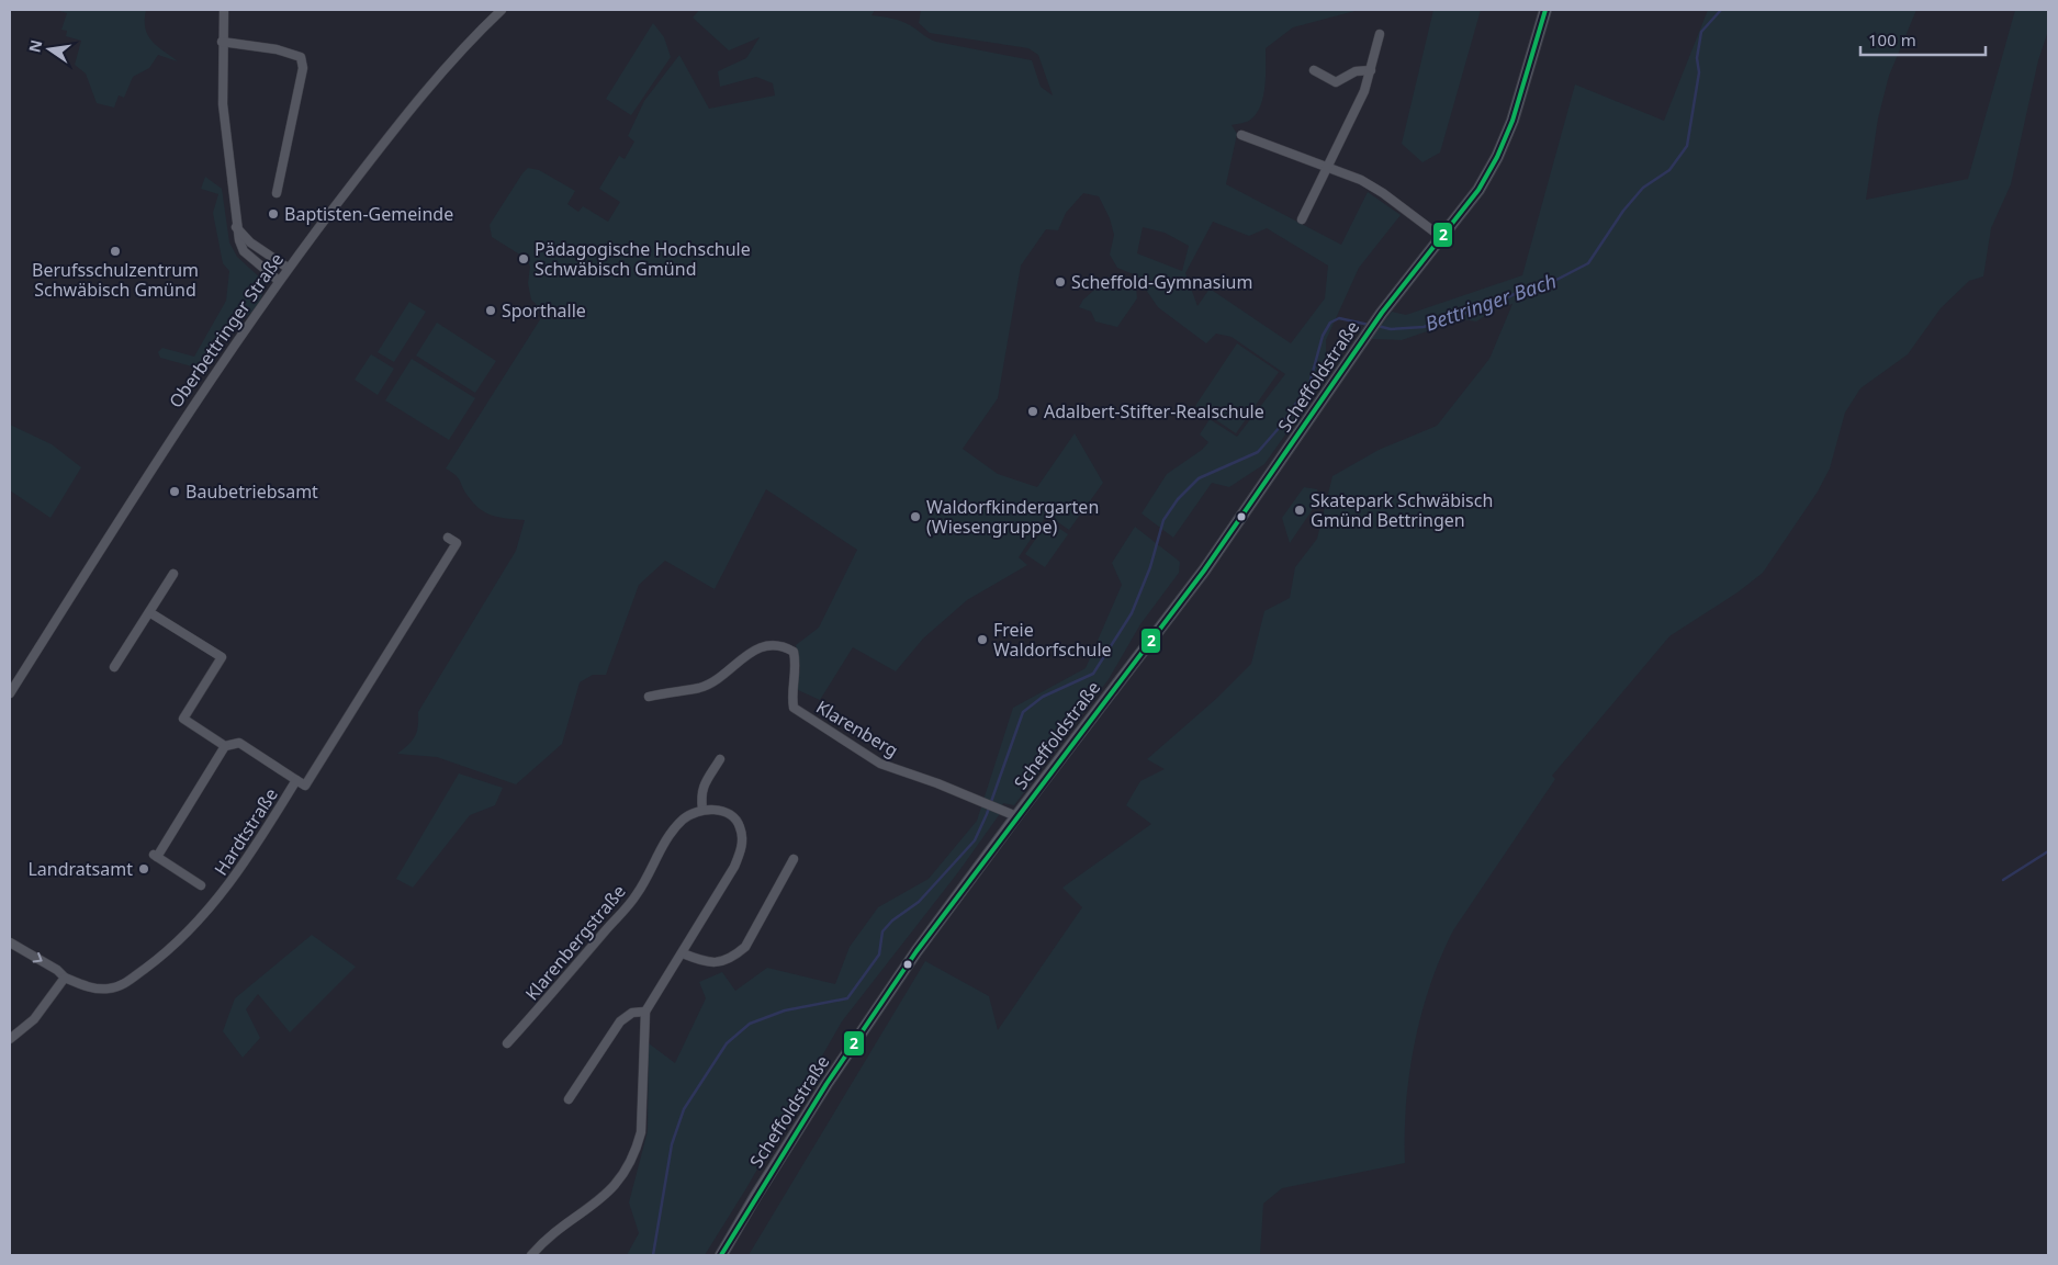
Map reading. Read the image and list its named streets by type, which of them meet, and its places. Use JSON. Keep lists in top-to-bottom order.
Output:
{
  "streets": {
    "main road": ["Scheffoldstraße"],
    "street": [
      "Oberbettringer Straße",
      "Klarenberg",
      "Hardtstraße",
      "Klarenbergstraße"
    ]
  },
  "crossings": [
    ["Scheffoldstraße", "Klarenberg"]
  ],
  "water": ["Bettringer Bach"],
  "places": [
    "Baptisten-Gemeinde",
    "Berufsschulzentrum Schwäbisch Gmünd",
    "Pädagogische Hochschule Schwäbisch Gmünd",
    "Scheffold-Gymnasium",
    "Sporthalle",
    "Adalbert-Stifter-Realschule",
    "Baubetriebsamt",
    "Skatepark Schwäbisch Gmünd Bettringen",
    "Waldorfkindergarten (Wiesengruppe)",
    "Freie Waldorfschule",
    "Landratsamt"
  ],
  "lines": ["transit line 2"],
  "scale_bar": "100 m",
  "north": "left"
}
